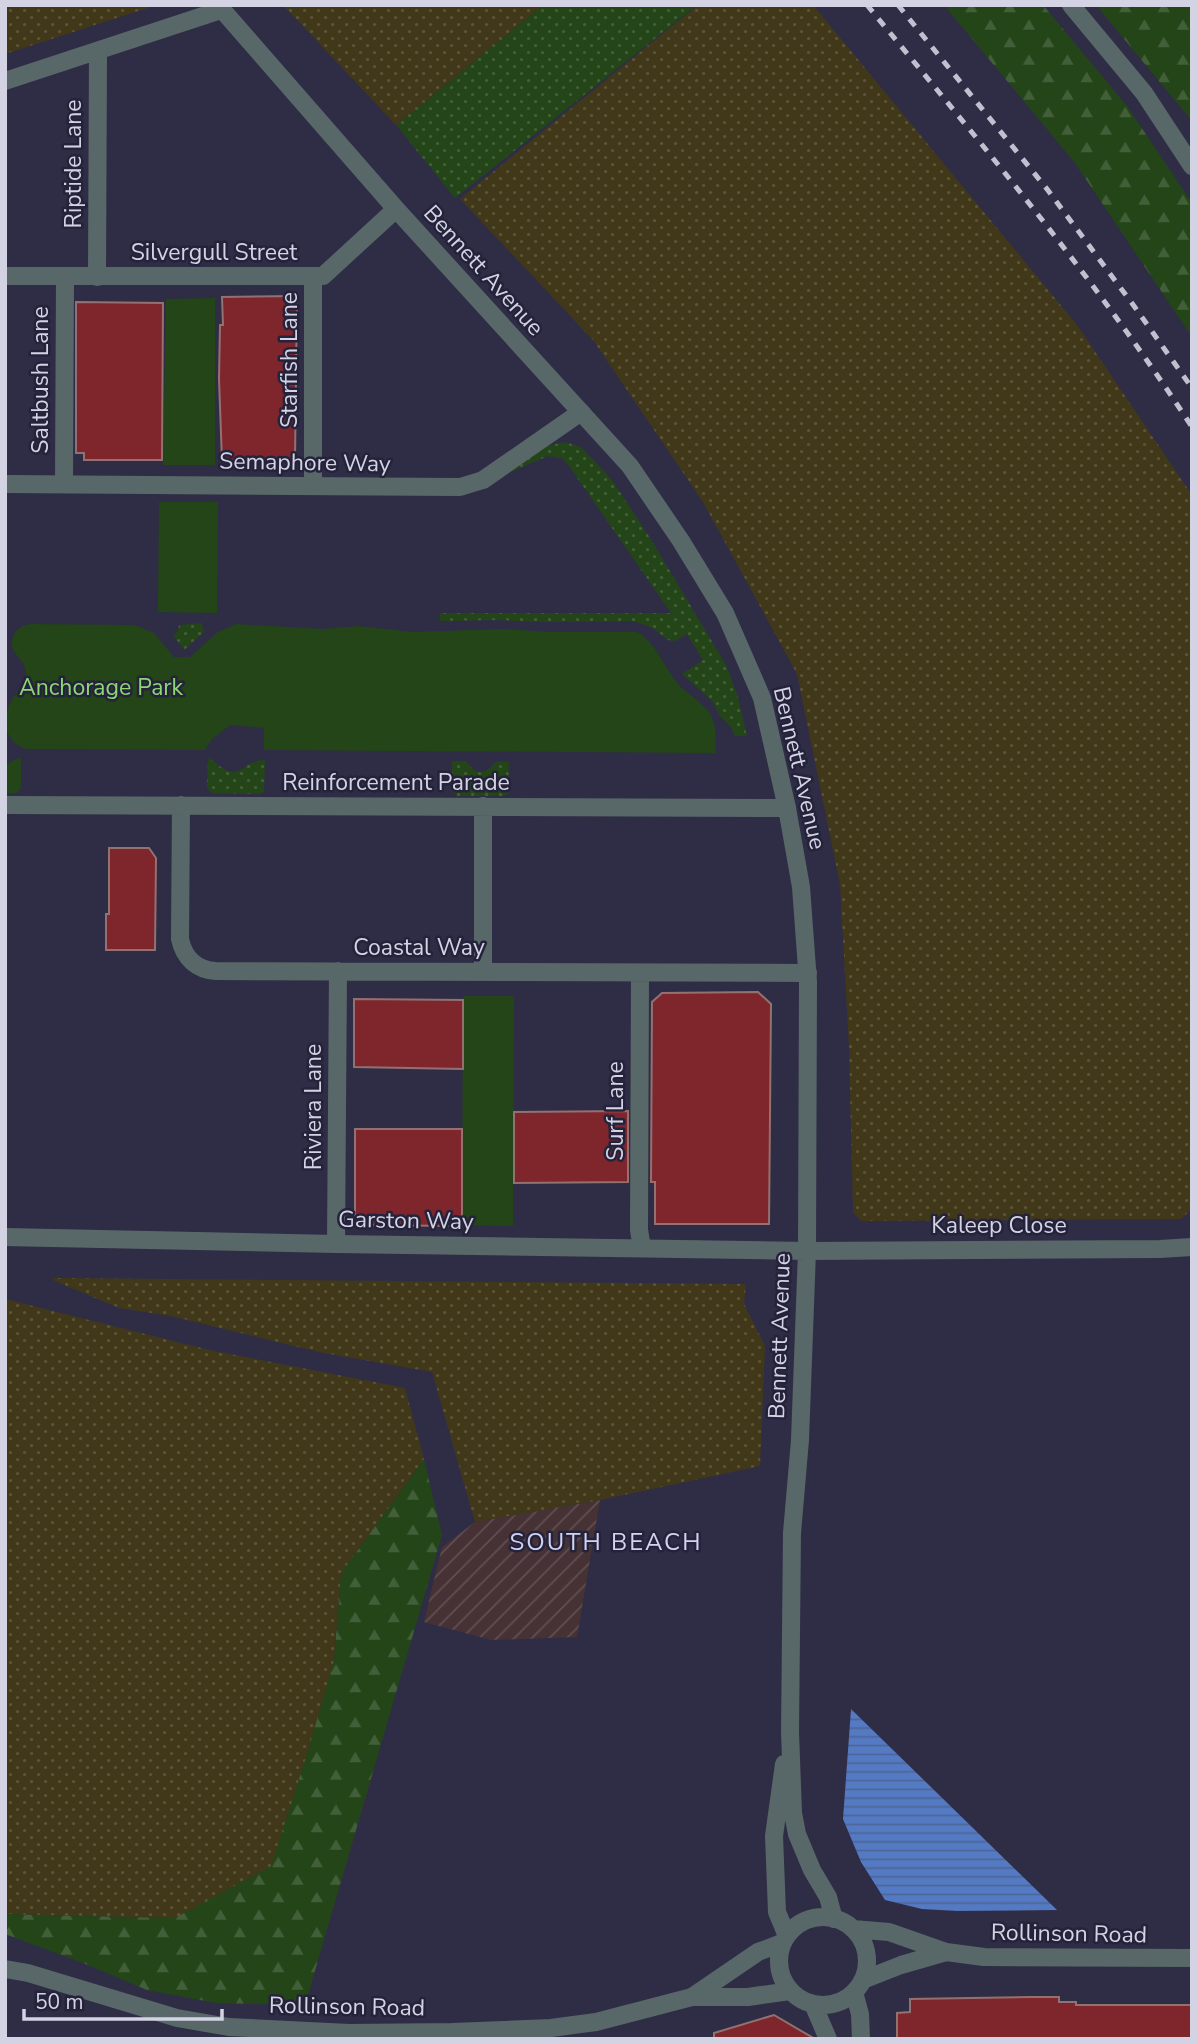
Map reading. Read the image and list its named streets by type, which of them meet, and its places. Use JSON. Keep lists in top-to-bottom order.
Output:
{
  "streets": {
    "street": [
      "Riptide Lane",
      "Silvergull Street",
      "Bennett Avenue",
      "Starfish Lane",
      "Saltbush Lane",
      "Semaphore Way",
      "Reinforcement Parade",
      "Coastal Way",
      "Riviera Lane",
      "Surf Lane",
      "Garston Way",
      "Kaleep Close",
      "Rollinson Road"
    ]
  },
  "crossings": [
    ["Riptide Lane", "Silvergull Street"],
    ["Silvergull Street", "Bennett Avenue"],
    ["Silvergull Street", "Starfish Lane"],
    ["Silvergull Street", "Saltbush Lane"],
    ["Bennett Avenue", "Semaphore Way"],
    ["Bennett Avenue", "Reinforcement Parade"],
    ["Bennett Avenue", "Coastal Way"],
    ["Bennett Avenue", "Garston Way"],
    ["Bennett Avenue", "Kaleep Close"],
    ["Bennett Avenue", "Rollinson Road"],
    ["Starfish Lane", "Semaphore Way"],
    ["Saltbush Lane", "Semaphore Way"],
    ["Reinforcement Parade", "Coastal Way"],
    ["Coastal Way", "Riviera Lane"],
    ["Coastal Way", "Surf Lane"],
    ["Riviera Lane", "Garston Way"],
    ["Surf Lane", "Garston Way"],
    ["Garston Way", "Kaleep Close"]
  ],
  "districts": ["SOUTH BEACH"],
  "parks": ["Anchorage Park"],
  "scale_bar": "50 m"
}
